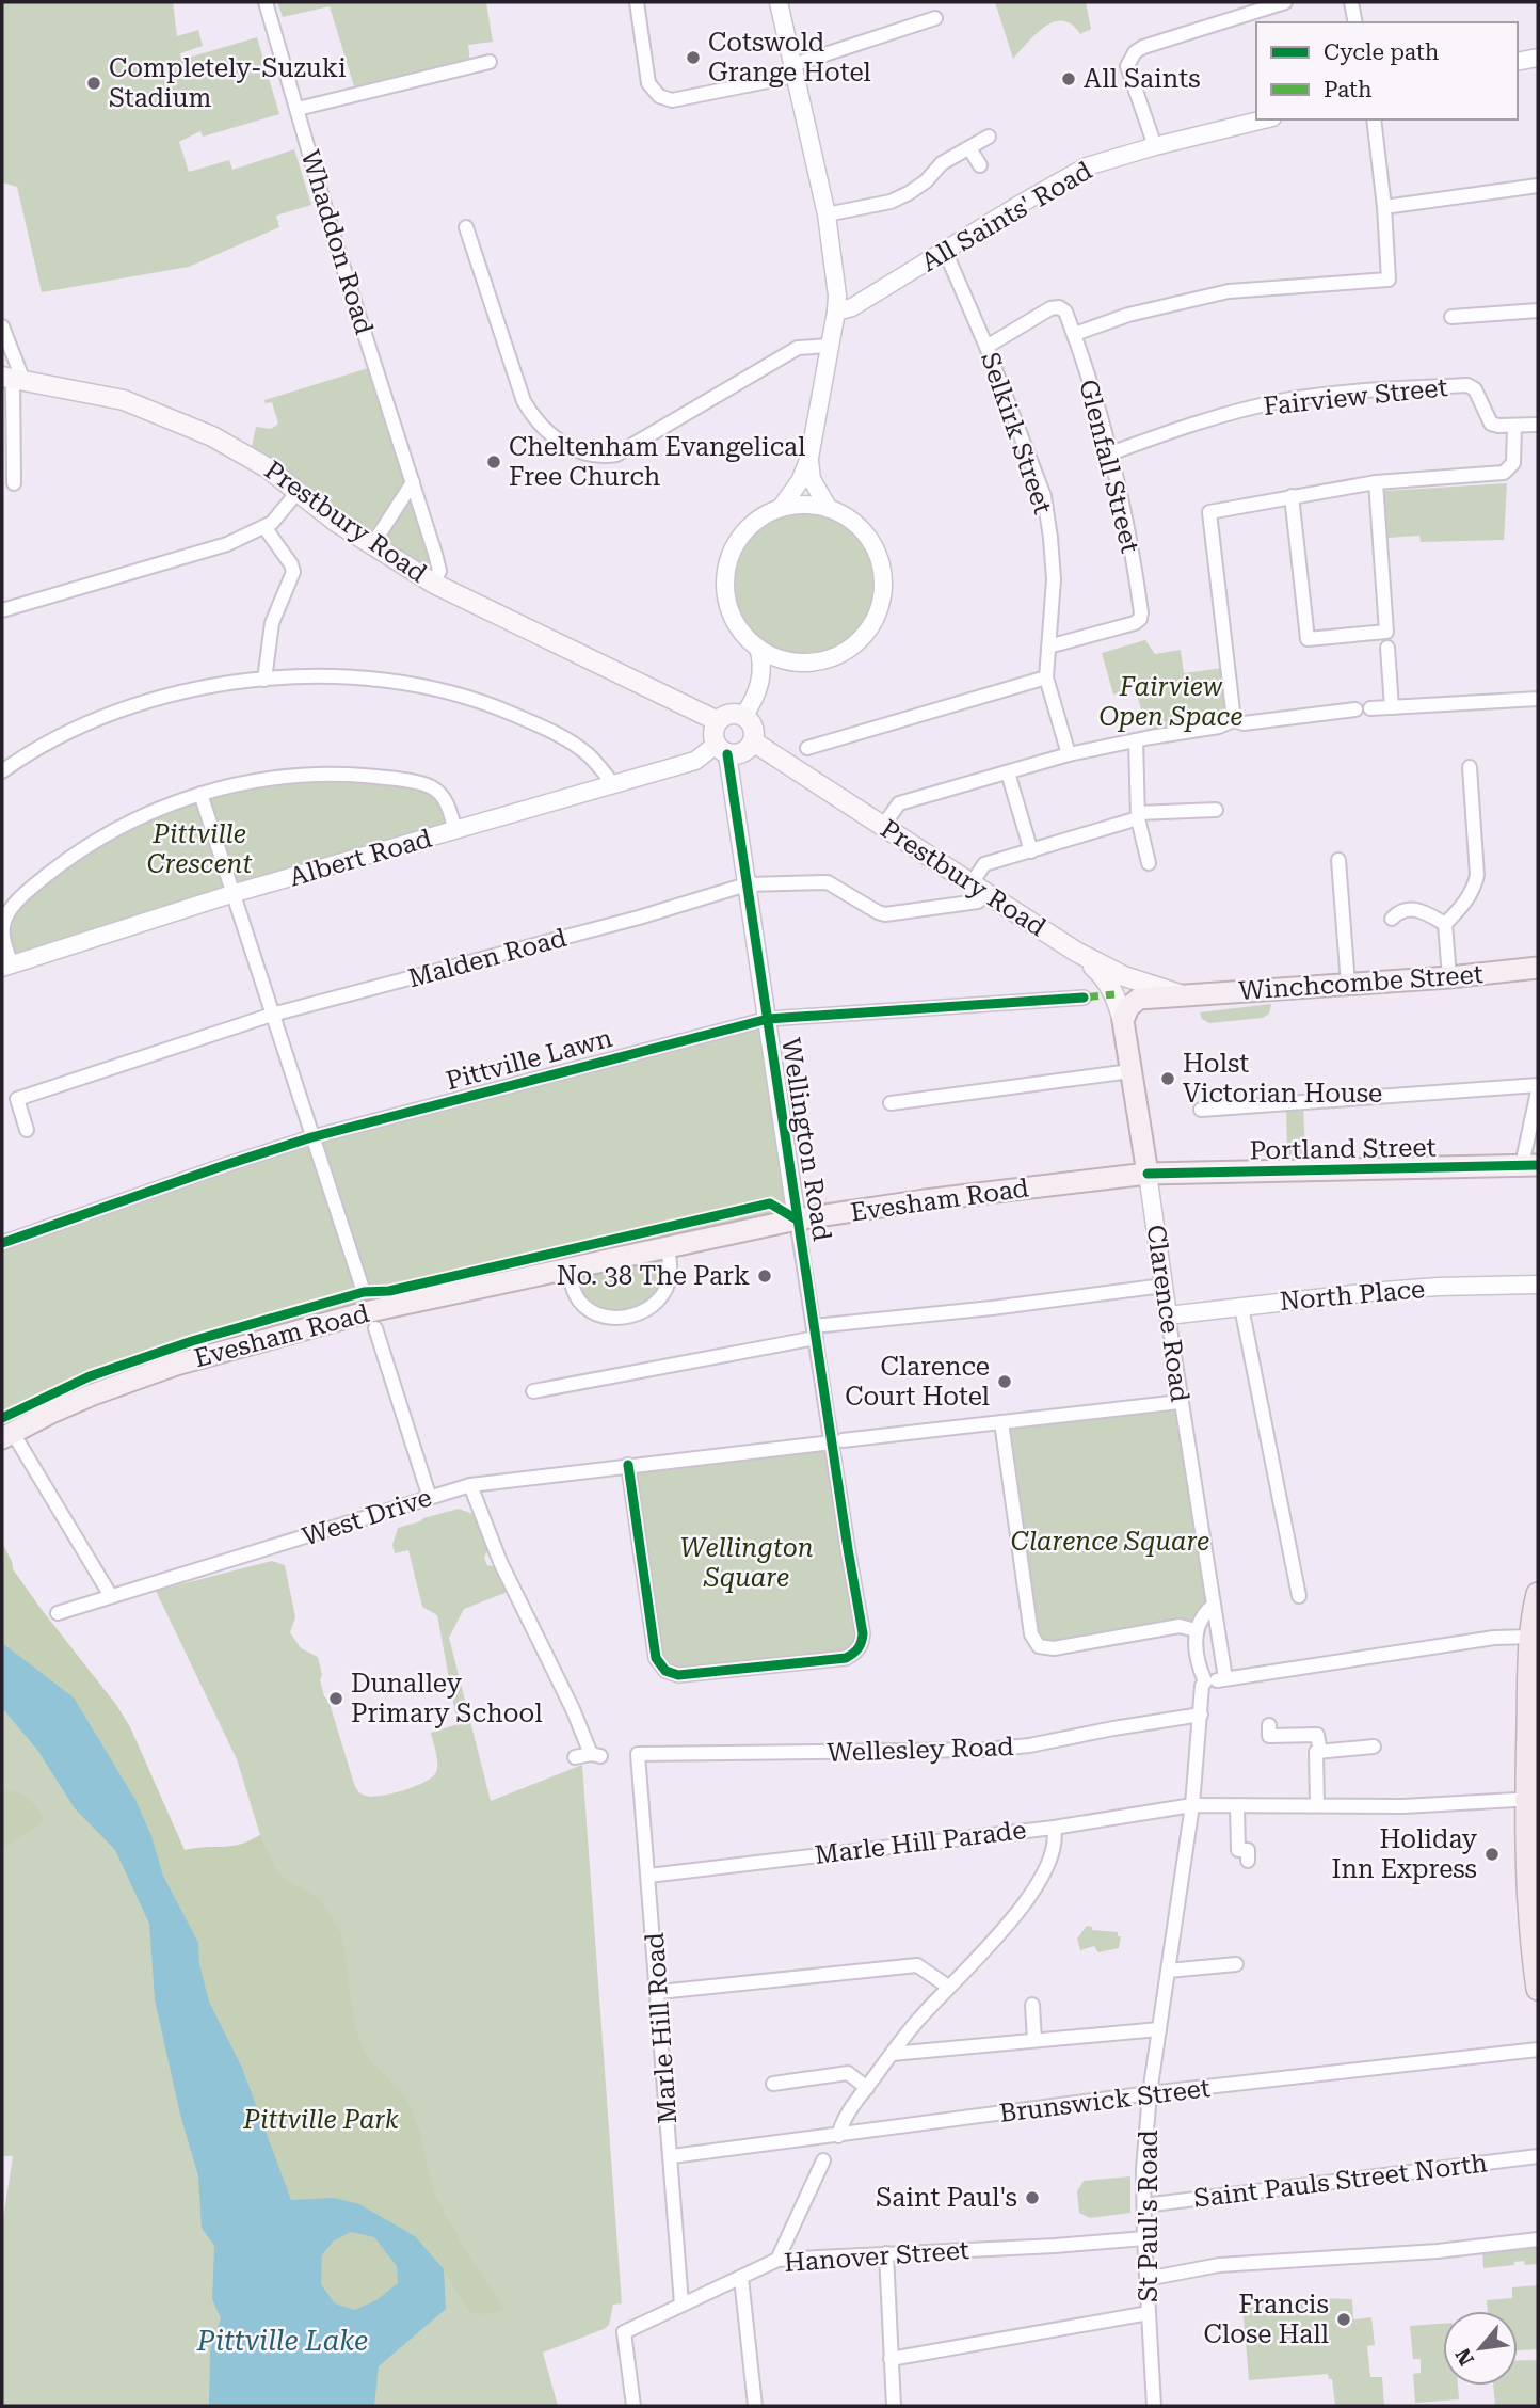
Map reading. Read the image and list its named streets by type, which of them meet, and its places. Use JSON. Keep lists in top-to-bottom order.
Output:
{
  "streets": {
    "main road": [
      "Prestbury Road",
      "Winchcombe Street",
      "Portland Street",
      "Evesham Road",
      "Clarence Road"
    ],
    "street": [
      "All Saints' Road",
      "Whaddon Road",
      "Fairview Street",
      "Selkirk Street",
      "Glenfall Street",
      "Albert Road",
      "Malden Road",
      "Pittville Lawn",
      "Wellington Road",
      "North Place",
      "West Drive",
      "Wellesley Road",
      "Marle Hill Parade",
      "Marle Hill Road",
      "Brunswick Street",
      "Saint Pauls Street North",
      "St Paul's Road",
      "Hanover Street"
    ]
  },
  "crossings": [
    ["All Saints' Road", "Selkirk Street"],
    ["Whaddon Road", "Prestbury Road"],
    ["Fairview Street", "Glenfall Street"],
    ["Selkirk Street", "Glenfall Street"],
    ["Prestbury Road", "Albert Road"],
    ["Prestbury Road", "Malden Road"],
    ["Prestbury Road", "Winchcombe Street"],
    ["Prestbury Road", "Wellington Road"],
    ["Prestbury Road", "Clarence Road"],
    ["Albert Road", "Wellington Road"],
    ["Malden Road", "Wellington Road"],
    ["Pittville Lawn", "Wellington Road"],
    ["Wellington Road", "Evesham Road"],
    ["Portland Street", "Evesham Road"],
    ["Portland Street", "Clarence Road"],
    ["Evesham Road", "Clarence Road"],
    ["North Place", "Clarence Road"],
    ["Wellesley Road", "Marle Hill Road"],
    ["Wellesley Road", "St Paul's Road"],
    ["Marle Hill Parade", "Marle Hill Road"],
    ["Marle Hill Parade", "St Paul's Road"],
    ["Marle Hill Road", "Brunswick Street"],
    ["Marle Hill Road", "Hanover Street"],
    ["Brunswick Street", "St Paul's Road"],
    ["Saint Pauls Street North", "St Paul's Road"],
    ["St Paul's Road", "Hanover Street"]
  ],
  "water": ["Pittville Lake"],
  "parks": [
    "Fairview Open Space",
    "Pittville Crescent",
    "Clarence Square",
    "Wellington Square",
    "Pittville Park"
  ],
  "places": [
    "Cotswold Grange Hotel",
    "All Saints",
    "Completely-Suzuki Stadium",
    "Cheltenham Evangelical Free Church",
    "Holst Victorian House",
    "No. 38 The Park",
    "Clarence Court Hotel",
    "Dunalley Primary School",
    "Holiday Inn Express",
    "Saint Paul's",
    "Francis Close Hall"
  ],
  "legend": ["Cycle path", "Path"],
  "north": "bottom left"
}
